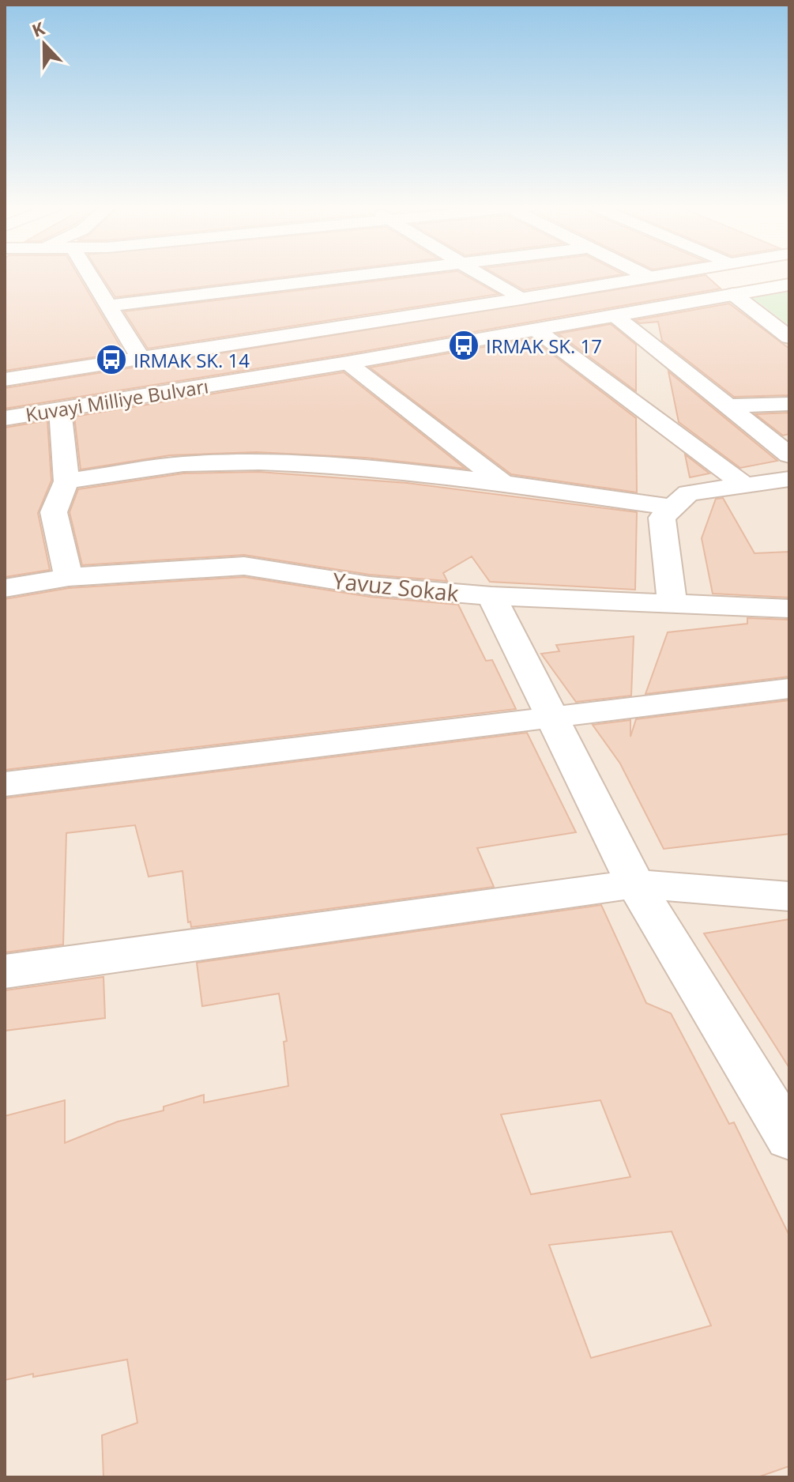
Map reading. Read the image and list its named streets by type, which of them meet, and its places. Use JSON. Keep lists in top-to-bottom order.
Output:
{
  "streets": {
    "street": ["Kuvayi Milliye Bulvarı", "Yavuz Sokak"]
  },
  "places": {
    "bus stop": ["IRMAK SK. 17", "IRMAK SK. 14"]
  },
  "north": "top"
}
